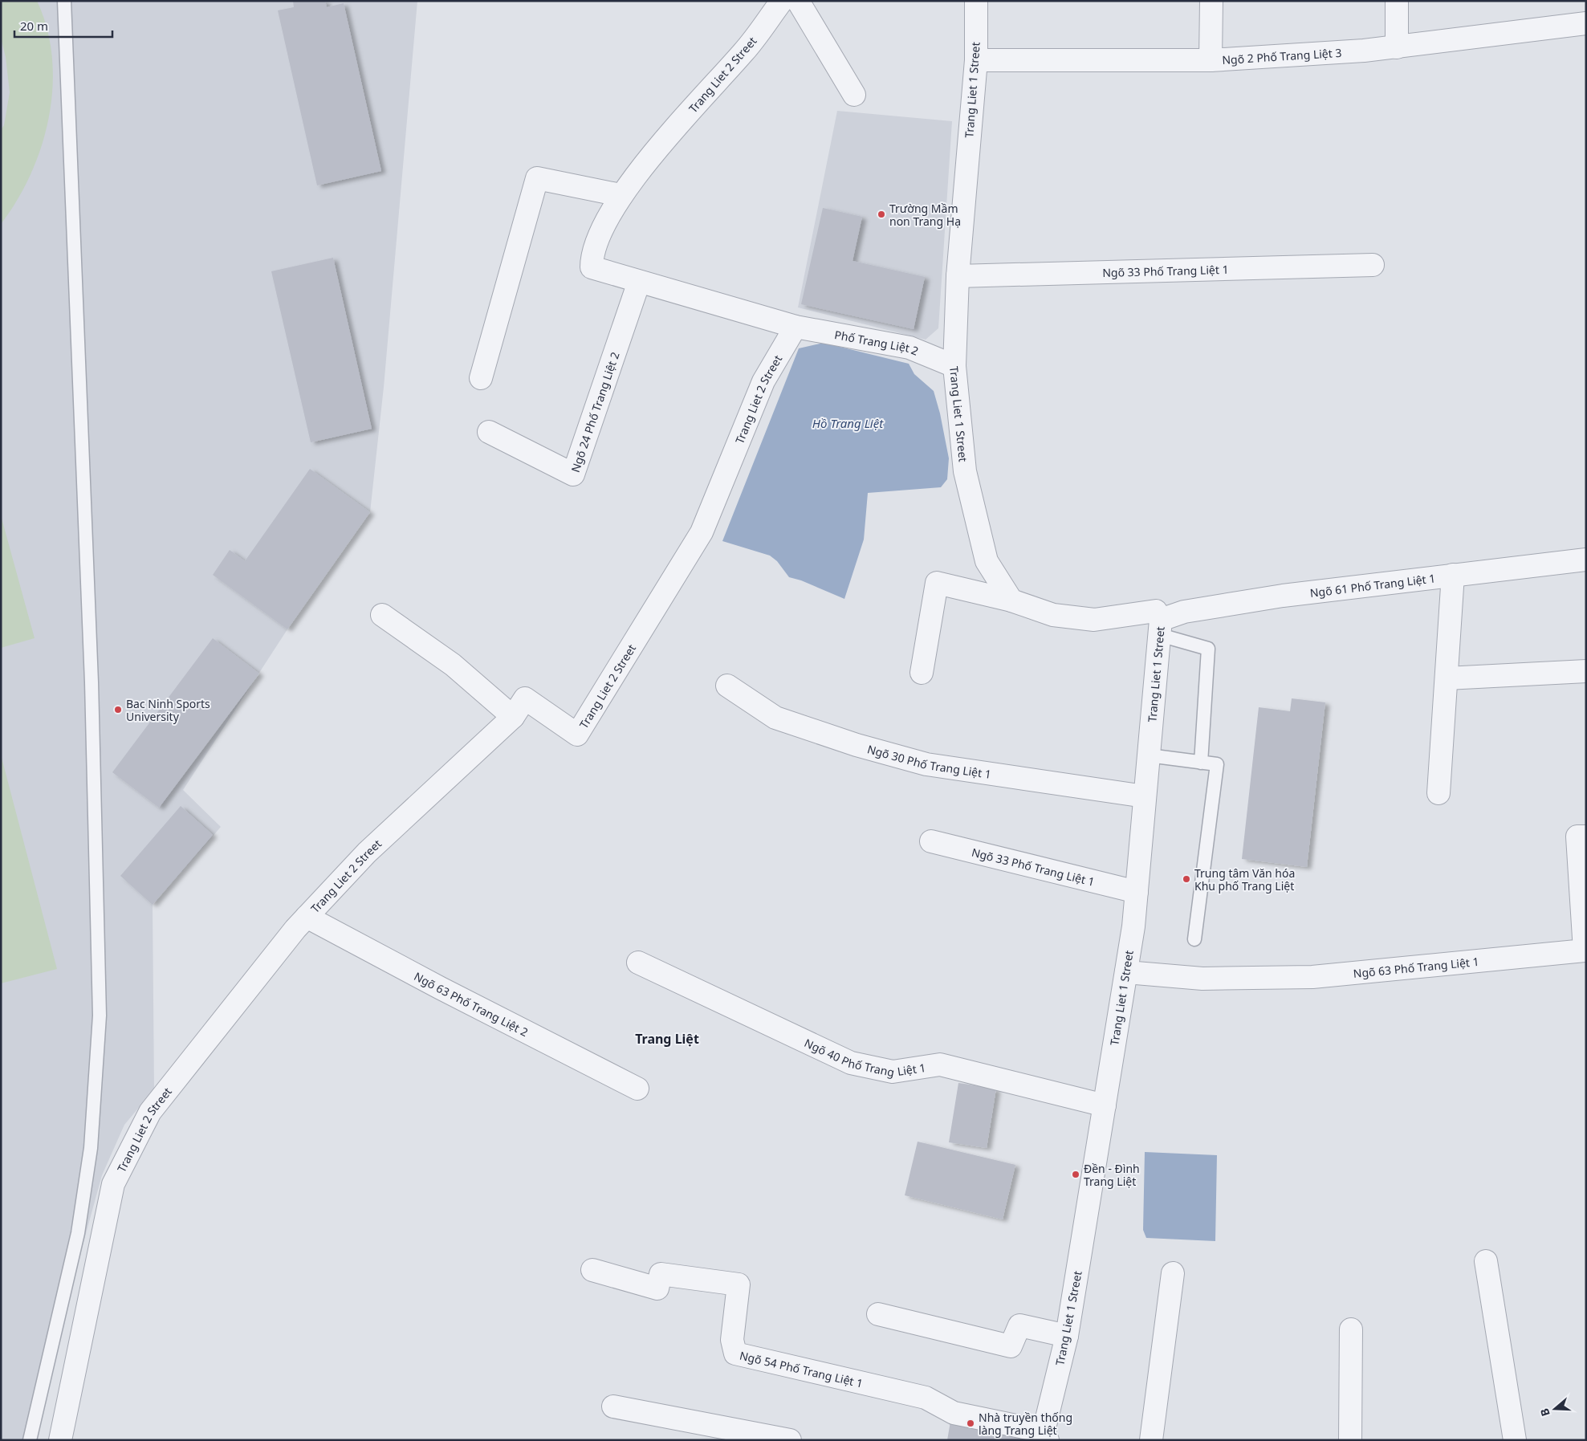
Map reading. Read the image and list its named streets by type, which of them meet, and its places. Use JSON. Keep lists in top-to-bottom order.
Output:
{
  "streets": {
    "street": [
      "Ngõ 2 Phố Trang Liệt 3",
      "Trang Liet 2 Street",
      "Trang Liet 1 Street",
      "Ngõ 33 Phố Trang Liệt 1",
      "Phố Trang Liệt 2",
      "Ngõ 24 Phố Trang Liệt 2",
      "Ngõ 61 Phố Trang Liệt 1",
      "Ngõ 30 Phố Trang Liệt 1",
      "Ngõ 63 Phố Trang Liệt 1",
      "Ngõ 63 Phố Trang Liệt 2",
      "Ngõ 40 Phố Trang Liệt 1",
      "Ngõ 54 Phố Trang Liệt 1"
    ]
  },
  "crossings": [
    ["Ngõ 2 Phố Trang Liệt 3", "Trang Liet 1 Street"],
    ["Trang Liet 2 Street", "Phố Trang Liệt 2"],
    ["Trang Liet 2 Street", "Ngõ 24 Phố Trang Liệt 2"],
    ["Trang Liet 2 Street", "Ngõ 63 Phố Trang Liệt 2"],
    ["Trang Liet 1 Street", "Ngõ 33 Phố Trang Liệt 1"],
    ["Trang Liet 1 Street", "Phố Trang Liệt 2"],
    ["Trang Liet 1 Street", "Ngõ 61 Phố Trang Liệt 1"],
    ["Trang Liet 1 Street", "Ngõ 30 Phố Trang Liệt 1"],
    ["Trang Liet 1 Street", "Ngõ 63 Phố Trang Liệt 1"],
    ["Trang Liet 1 Street", "Ngõ 40 Phố Trang Liệt 1"],
    ["Trang Liet 1 Street", "Ngõ 54 Phố Trang Liệt 1"]
  ],
  "districts": ["Trang Liệt"],
  "water": ["Hồ Trang Liệt"],
  "places": [
    "Trường Mầm non Trang Hạ",
    "Bac Ninh Sports University",
    "Trung tâm Văn hóa Khu phố Trang Liệt",
    "Đền - Đình Trang Liệt",
    "Nhà truyền thống làng Trang Liệt"
  ],
  "scale_bar": "20 m",
  "north": "left"
}
